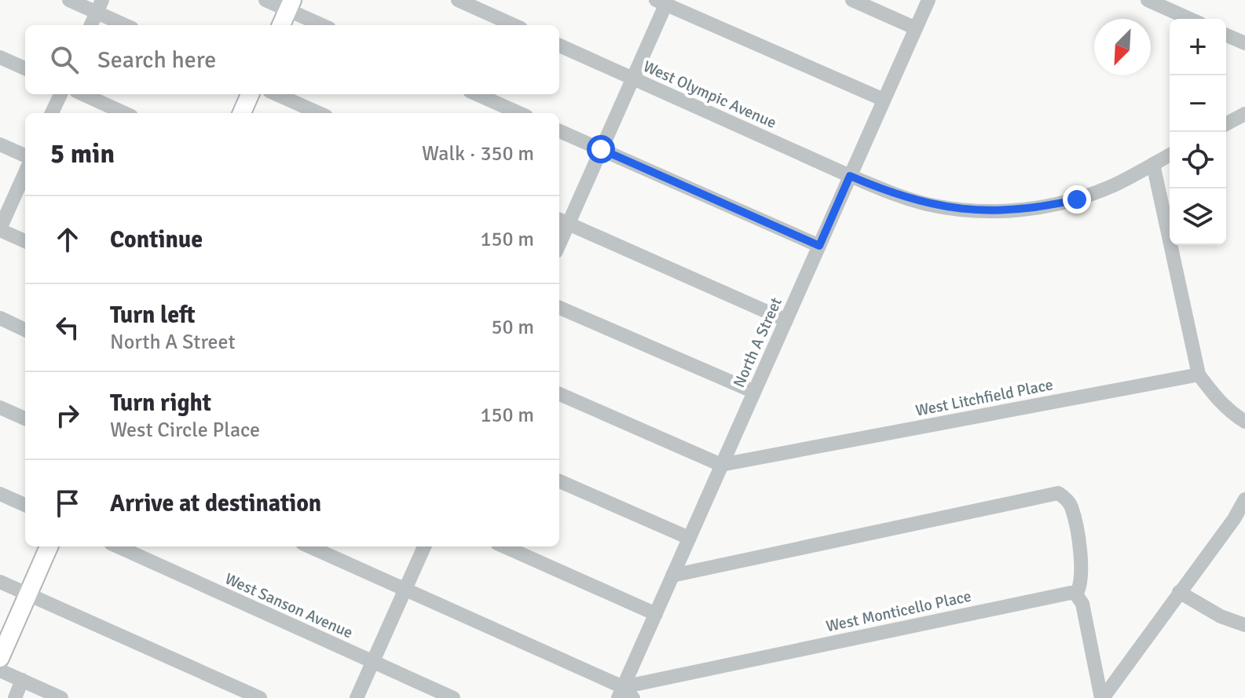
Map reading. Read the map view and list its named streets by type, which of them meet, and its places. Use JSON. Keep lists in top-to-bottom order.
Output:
{
  "streets": {
    "street": [
      "West Olympic Avenue",
      "North A Street",
      "West Litchfield Place",
      "West Sanson Avenue",
      "West Monticello Place"
    ]
  },
  "crossings": [
    ["West Olympic Avenue", "North A Street"],
    ["North A Street", "West Litchfield Place"],
    ["North A Street", "West Monticello Place"]
  ],
  "north": "bottom left",
  "page": {
    "map_buttons": ["+", "−"],
    "search": "Search here",
    "heading": ["5 min", "Walk · 350 m"],
    "list": [
      ["Continue", "150 m"],
      ["Turn left", "North A Street", "50 m"],
      ["Turn right", "West Circle Place", "150 m"],
      "Arrive at destination"
    ]
  }
}
